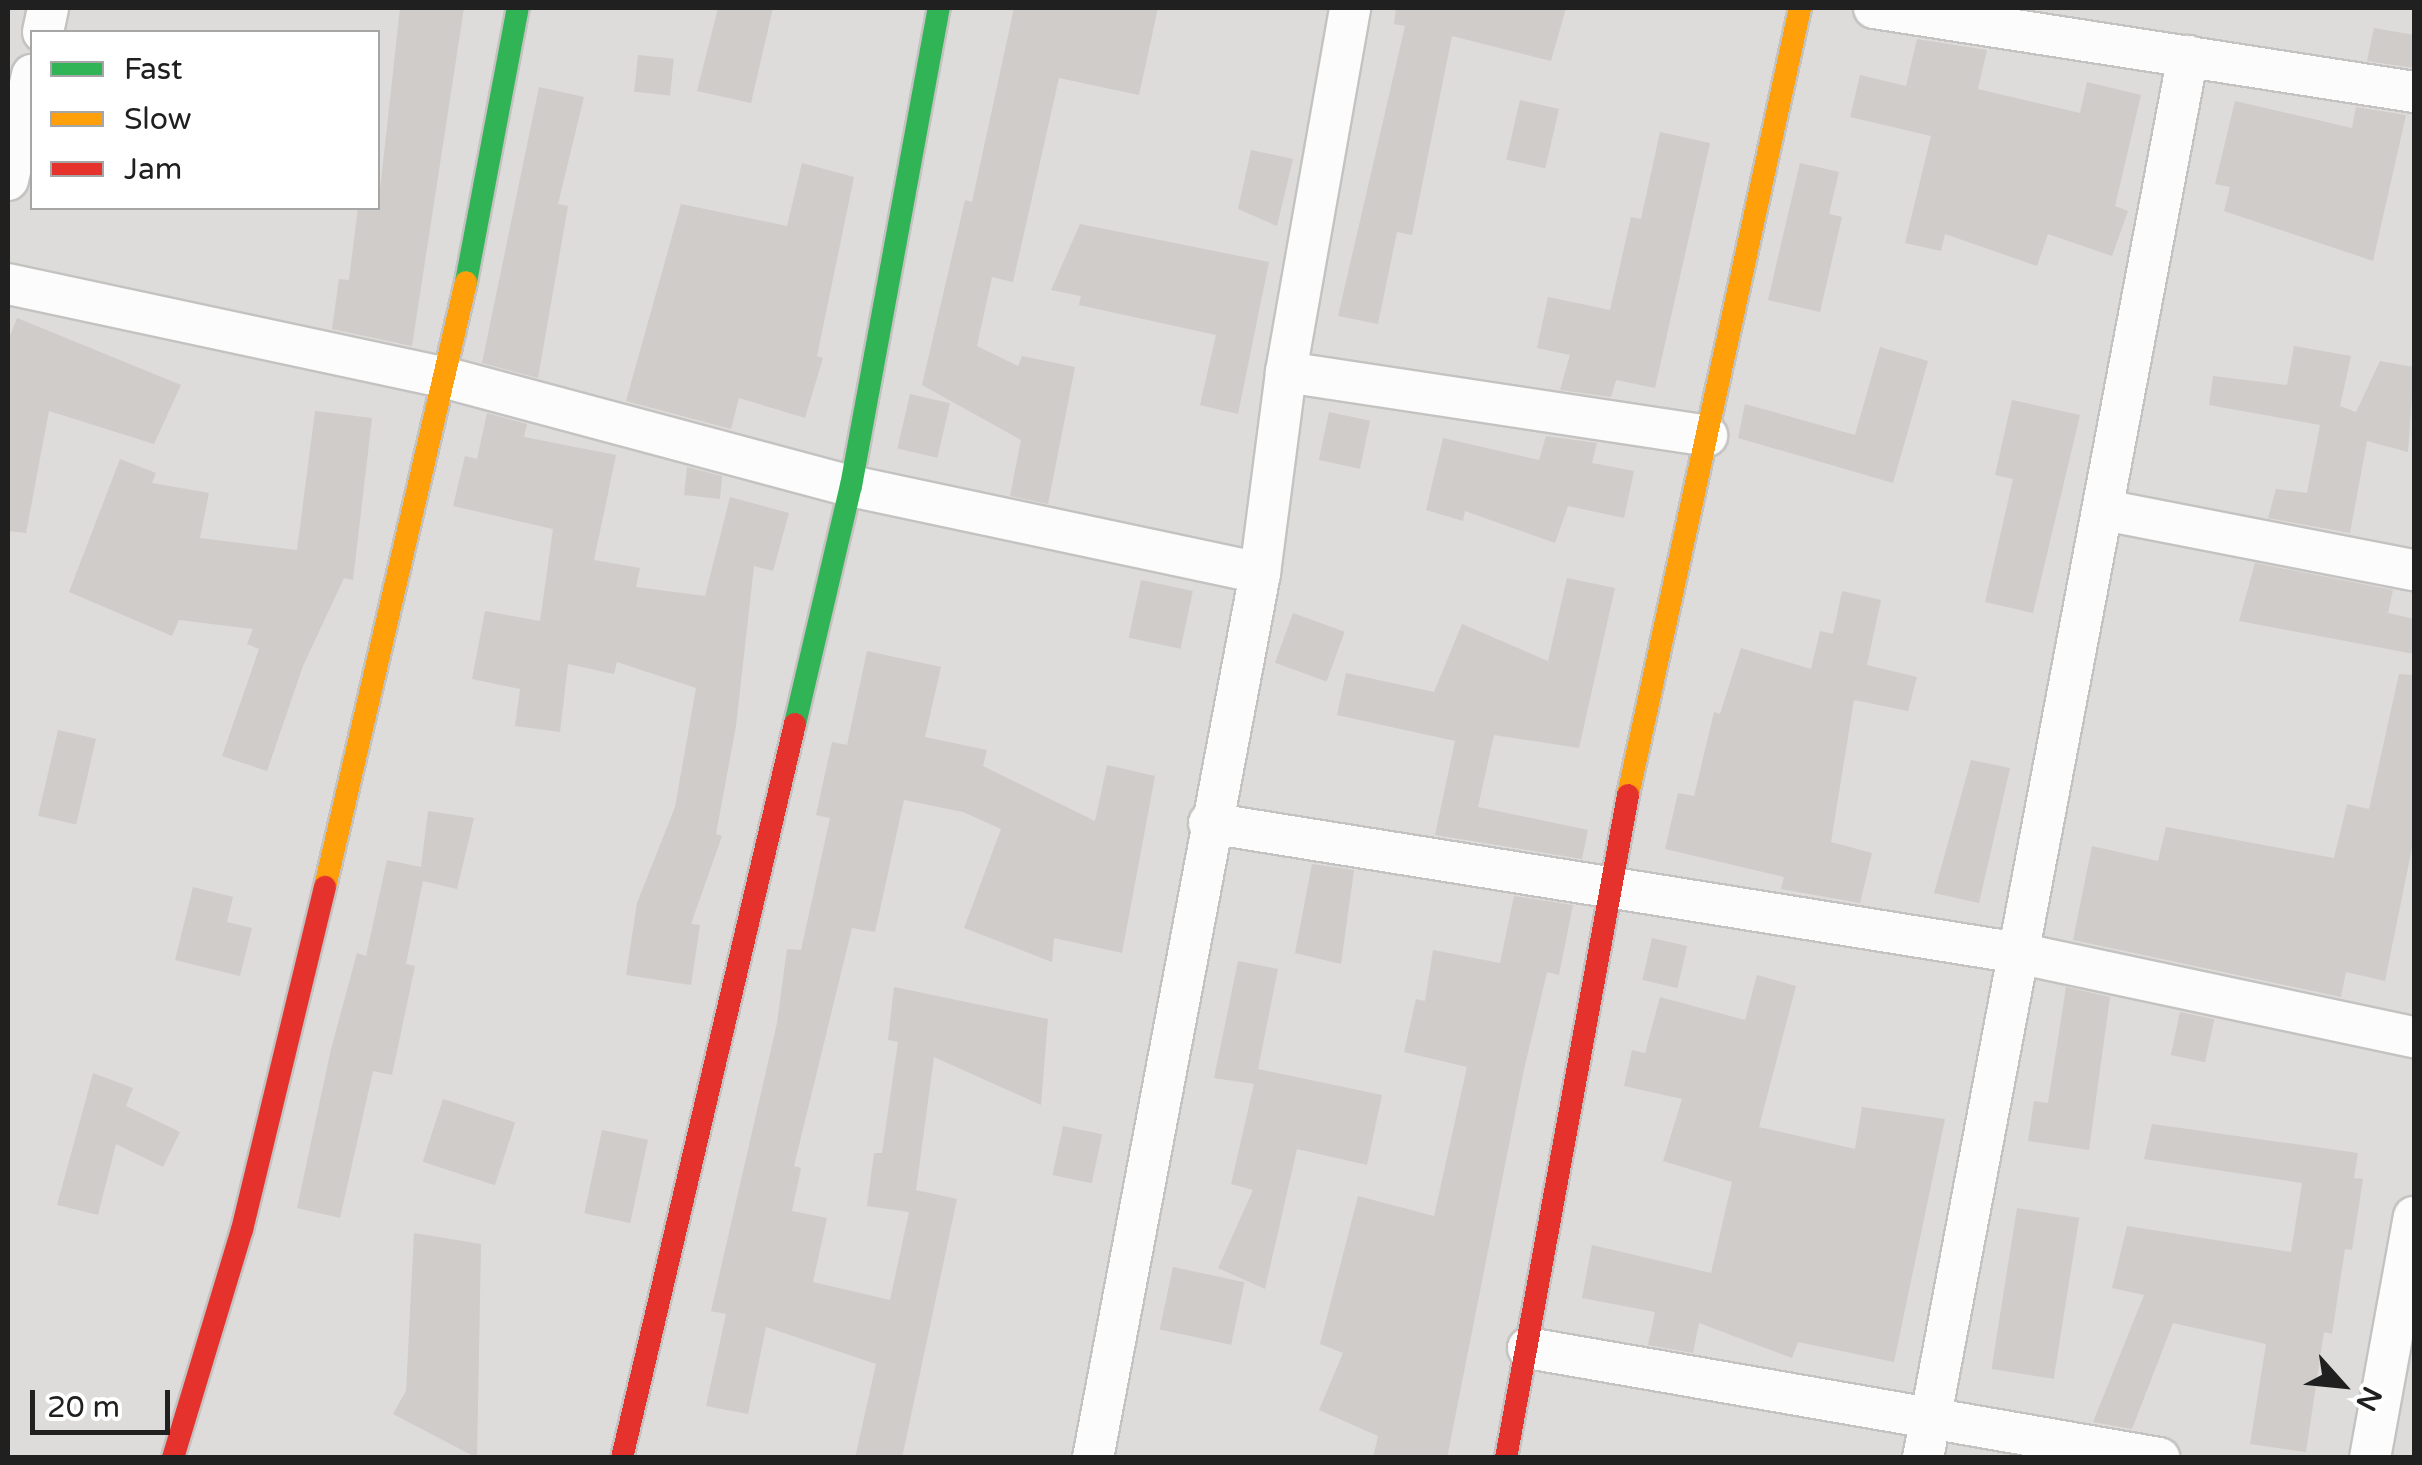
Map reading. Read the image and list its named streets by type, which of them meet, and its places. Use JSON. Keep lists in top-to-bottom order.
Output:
{
  "legend": ["Fast", "Slow", "Jam"],
  "scale_bar": "20 m",
  "north": "bottom right"
}
